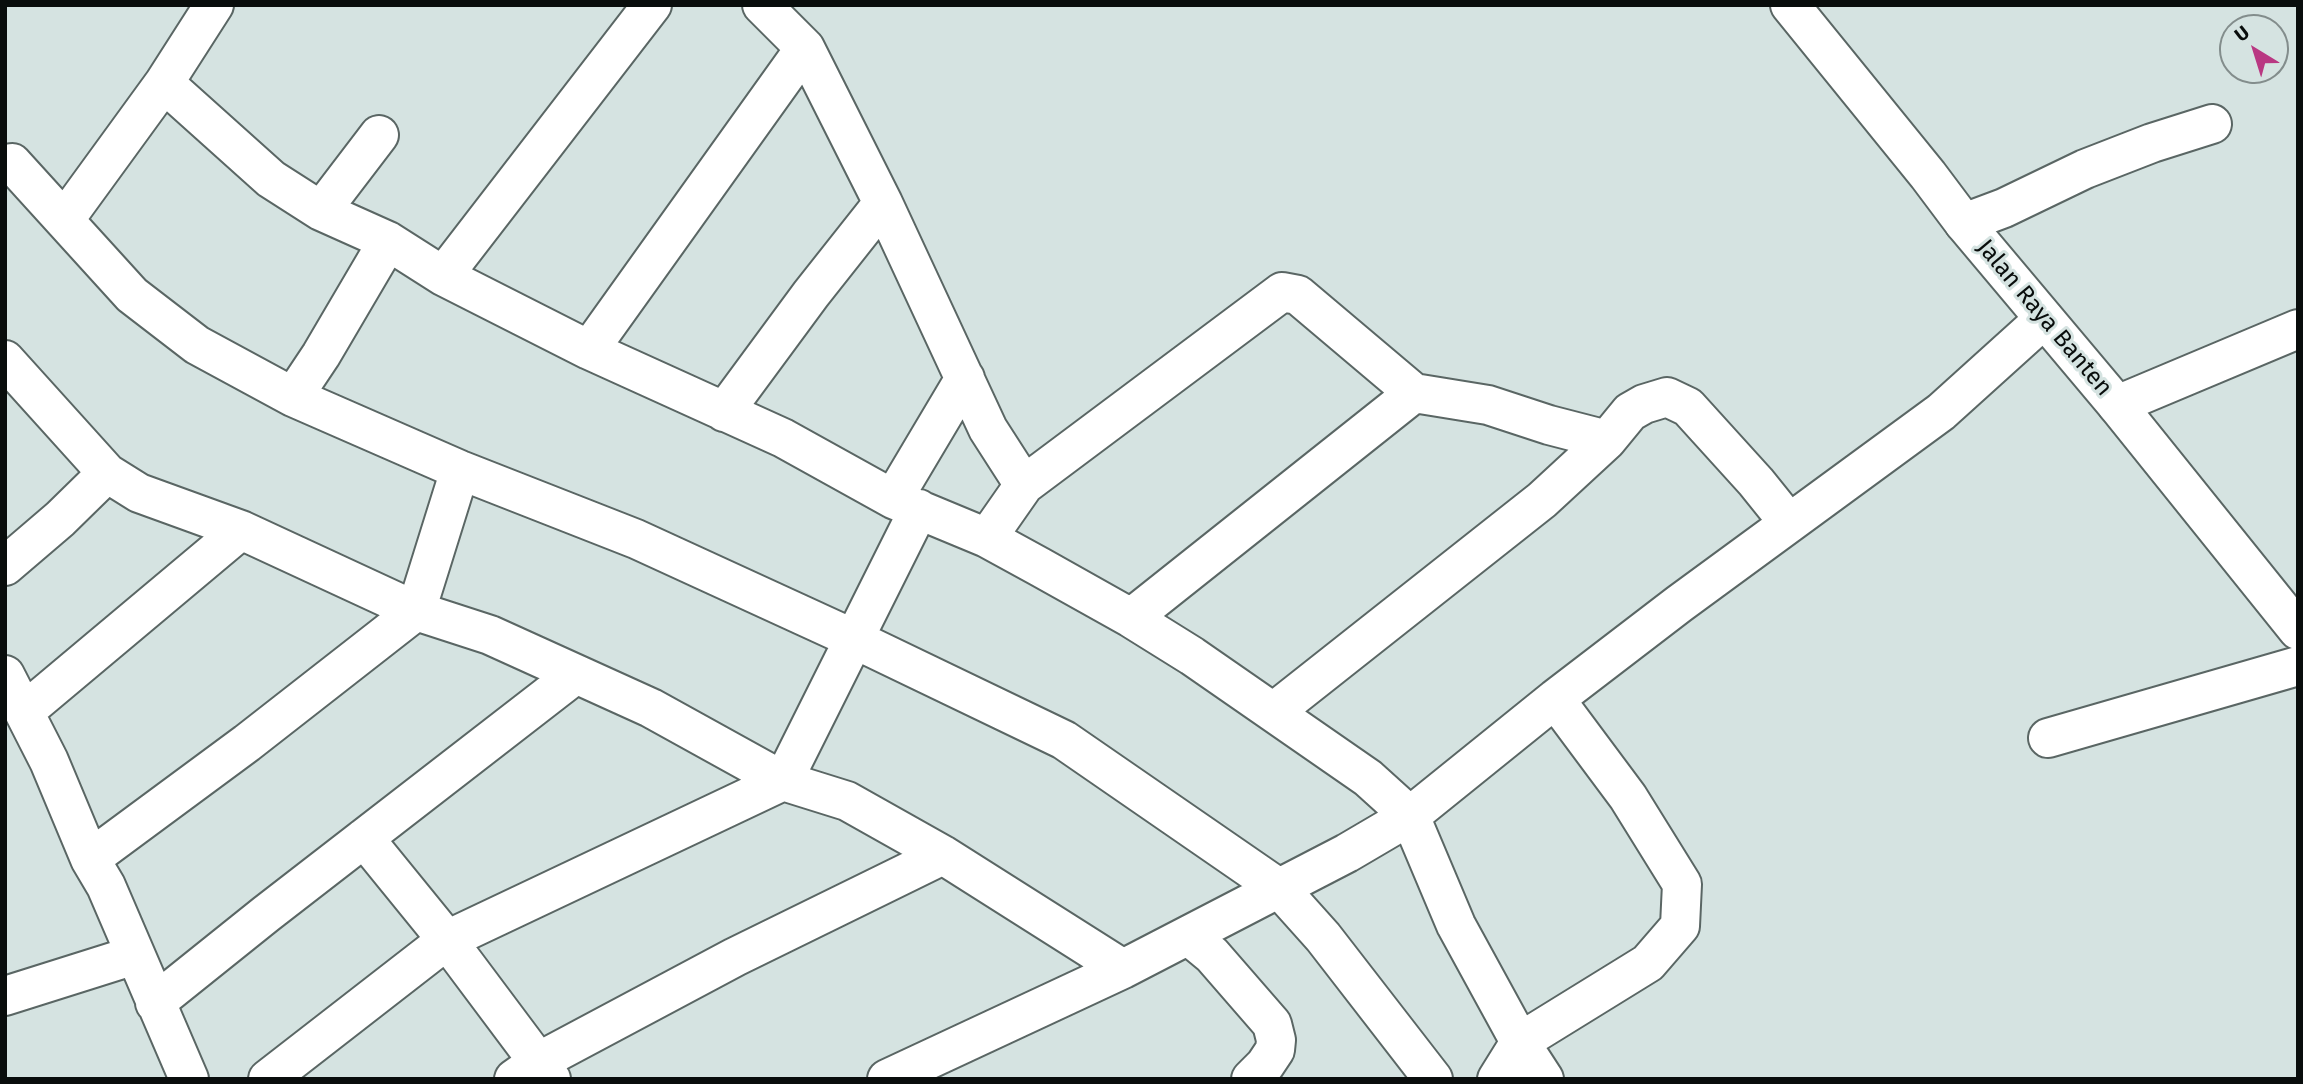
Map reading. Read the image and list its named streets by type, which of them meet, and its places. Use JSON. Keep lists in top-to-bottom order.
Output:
{
  "streets": {
    "street": ["Jalan Raya Banten"]
  },
  "north": "top left"
}
